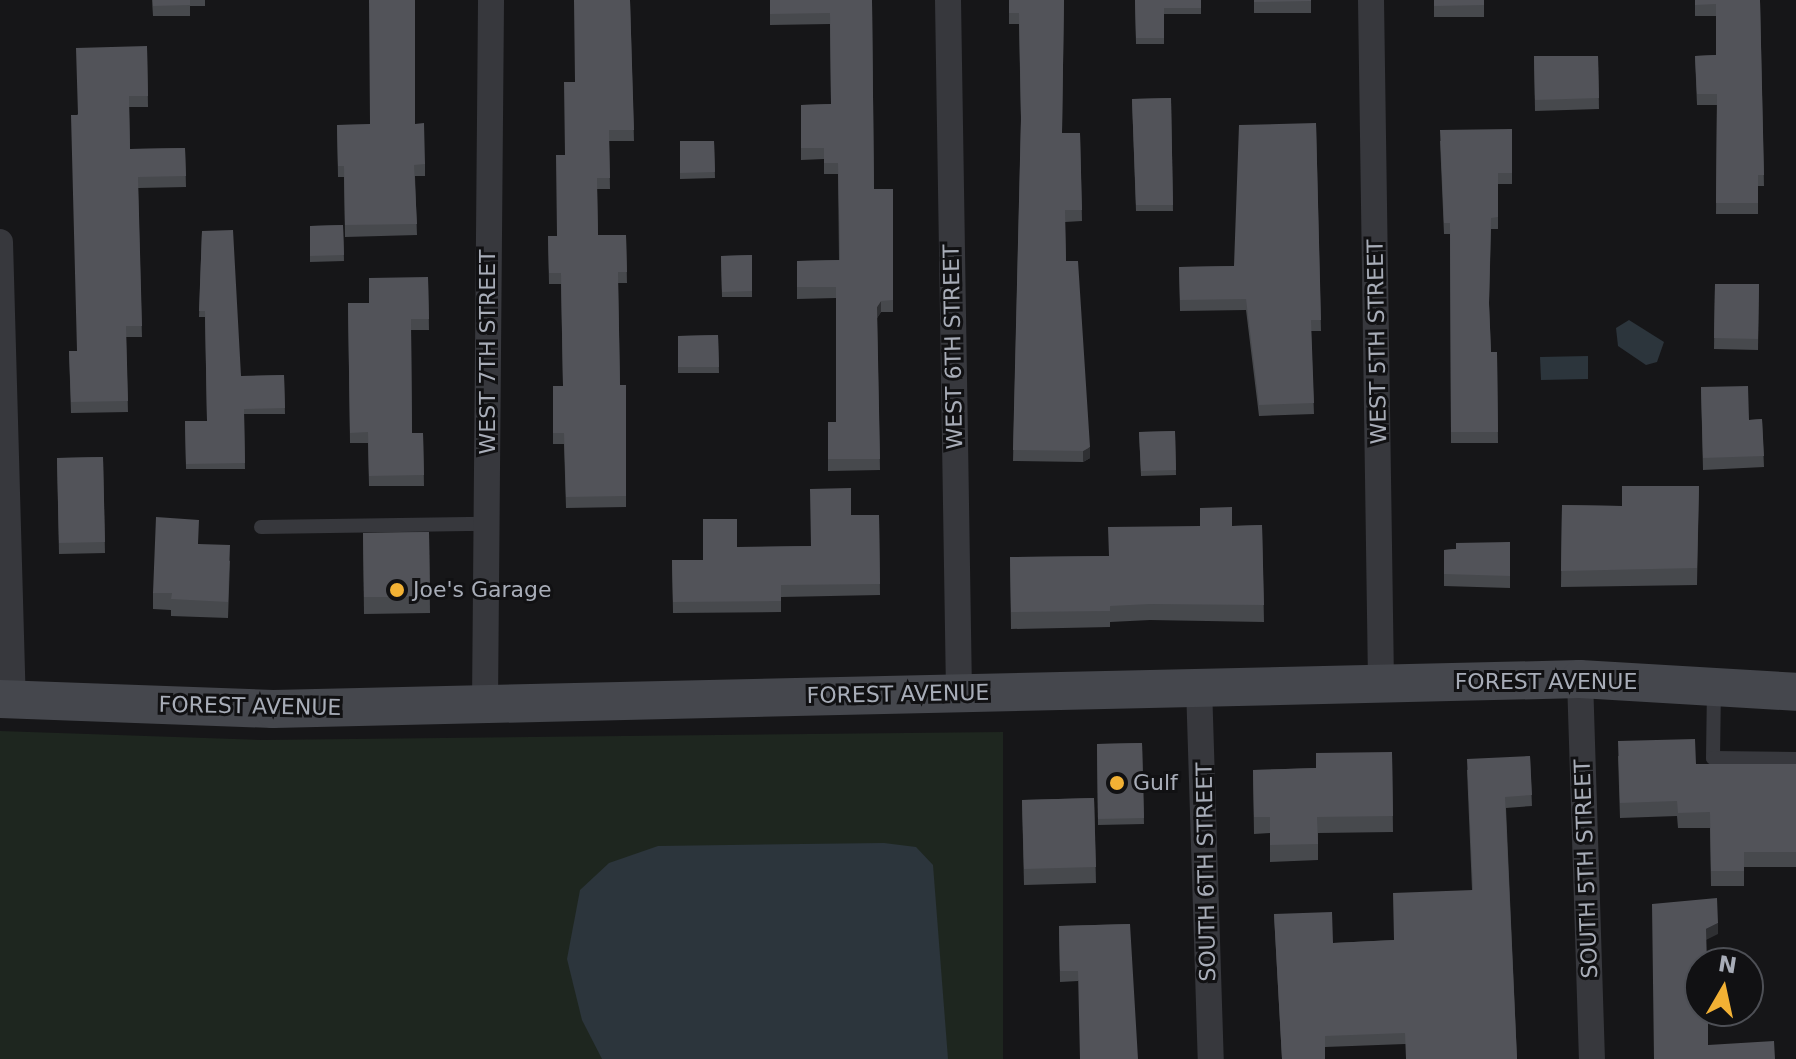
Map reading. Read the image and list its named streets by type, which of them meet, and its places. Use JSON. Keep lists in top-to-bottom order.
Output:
{
  "streets": {
    "main road": ["FOREST AVENUE"],
    "street": [
      "WEST 5TH STREET",
      "WEST 6TH STREET",
      "WEST 7TH STREET",
      "SOUTH 5TH STREET",
      "SOUTH 6TH STREET"
    ]
  },
  "crossings": [
    ["WEST 5TH STREET", "FOREST AVENUE"],
    ["WEST 6TH STREET", "FOREST AVENUE"],
    ["WEST 7TH STREET", "FOREST AVENUE"],
    ["FOREST AVENUE", "SOUTH 5TH STREET"],
    ["FOREST AVENUE", "SOUTH 6TH STREET"]
  ],
  "places": ["Joe's Garage", "Gulf"],
  "north": "top"
}
